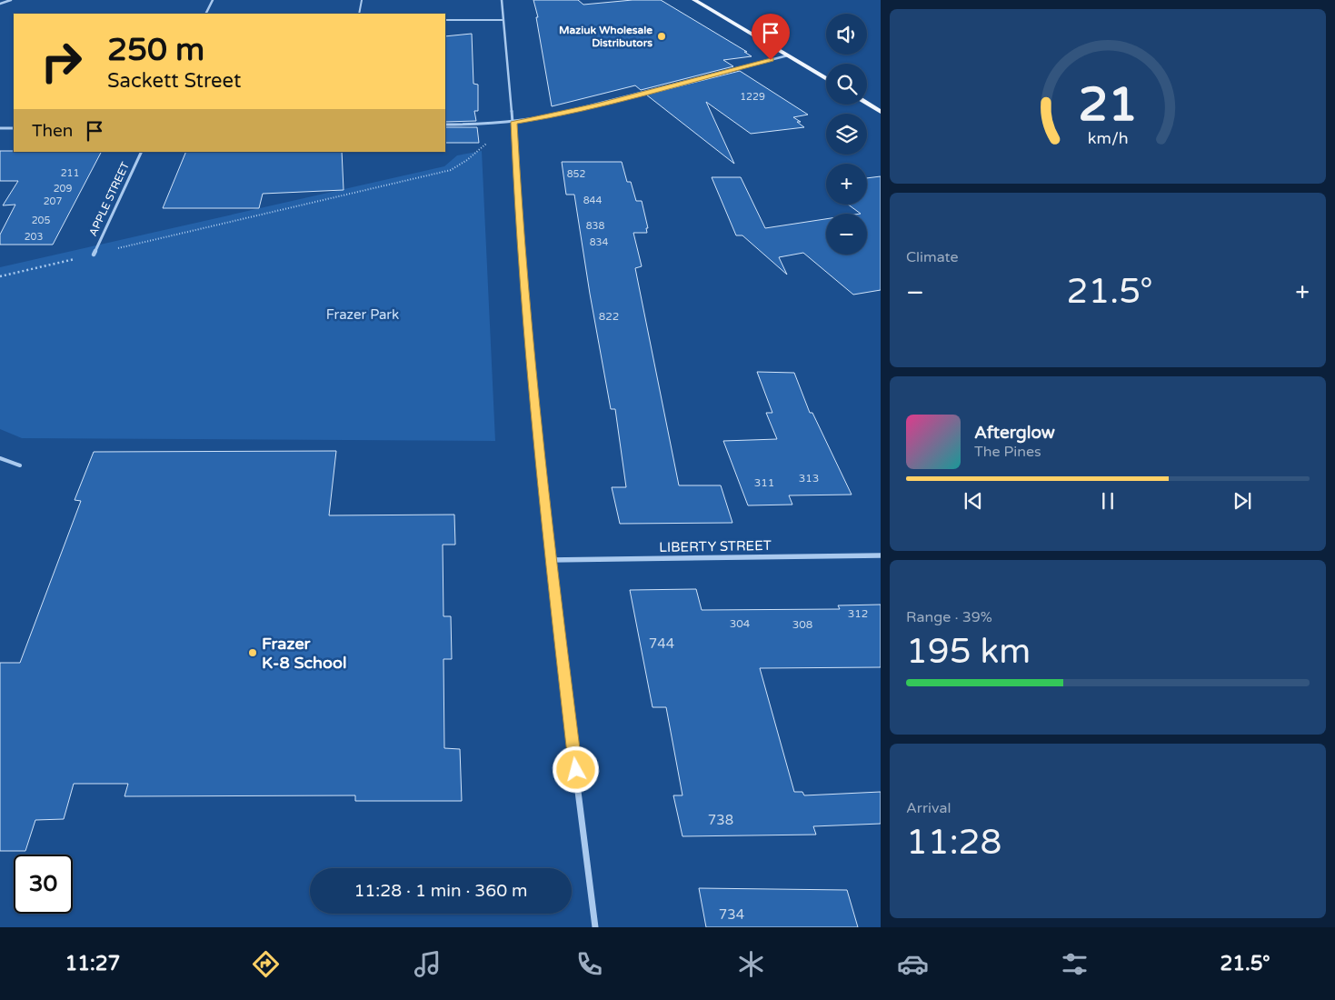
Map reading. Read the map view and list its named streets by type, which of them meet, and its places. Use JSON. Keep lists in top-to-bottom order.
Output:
{
  "streets": {
    "street": ["APPLE STREET", "LIBERTY STREET"]
  },
  "parks": ["Frazer Park"],
  "places": ["Maziuk Wholesale Distributors", "Frazer K-8 School"],
  "house_numbers": [
    "1229",
    "211",
    "852",
    "209",
    "844",
    "207",
    "205",
    "838",
    "203",
    "834",
    "822",
    "313",
    "311",
    "312",
    "304",
    "308",
    "744",
    "738",
    "734"
  ],
  "page": {
    "map_buttons": ["+", "−"],
    "turn": ["250 m", "Sackett Street"],
    "then": "Then",
    "tile": [
      "Climate",
      ["Range · 39%", "195 km"],
      ["Arrival", "11:28"]
    ],
    "heat": ["−", "21.5°", "+"],
    "song": ["Afterglow", "The Pines"],
    "limit": "30",
    "trip": "11:28 · 1 min · 360 m",
    "tabs": ["11:27", "21.5°"],
    "gauge": ["21", "km/h"]
  }
}
